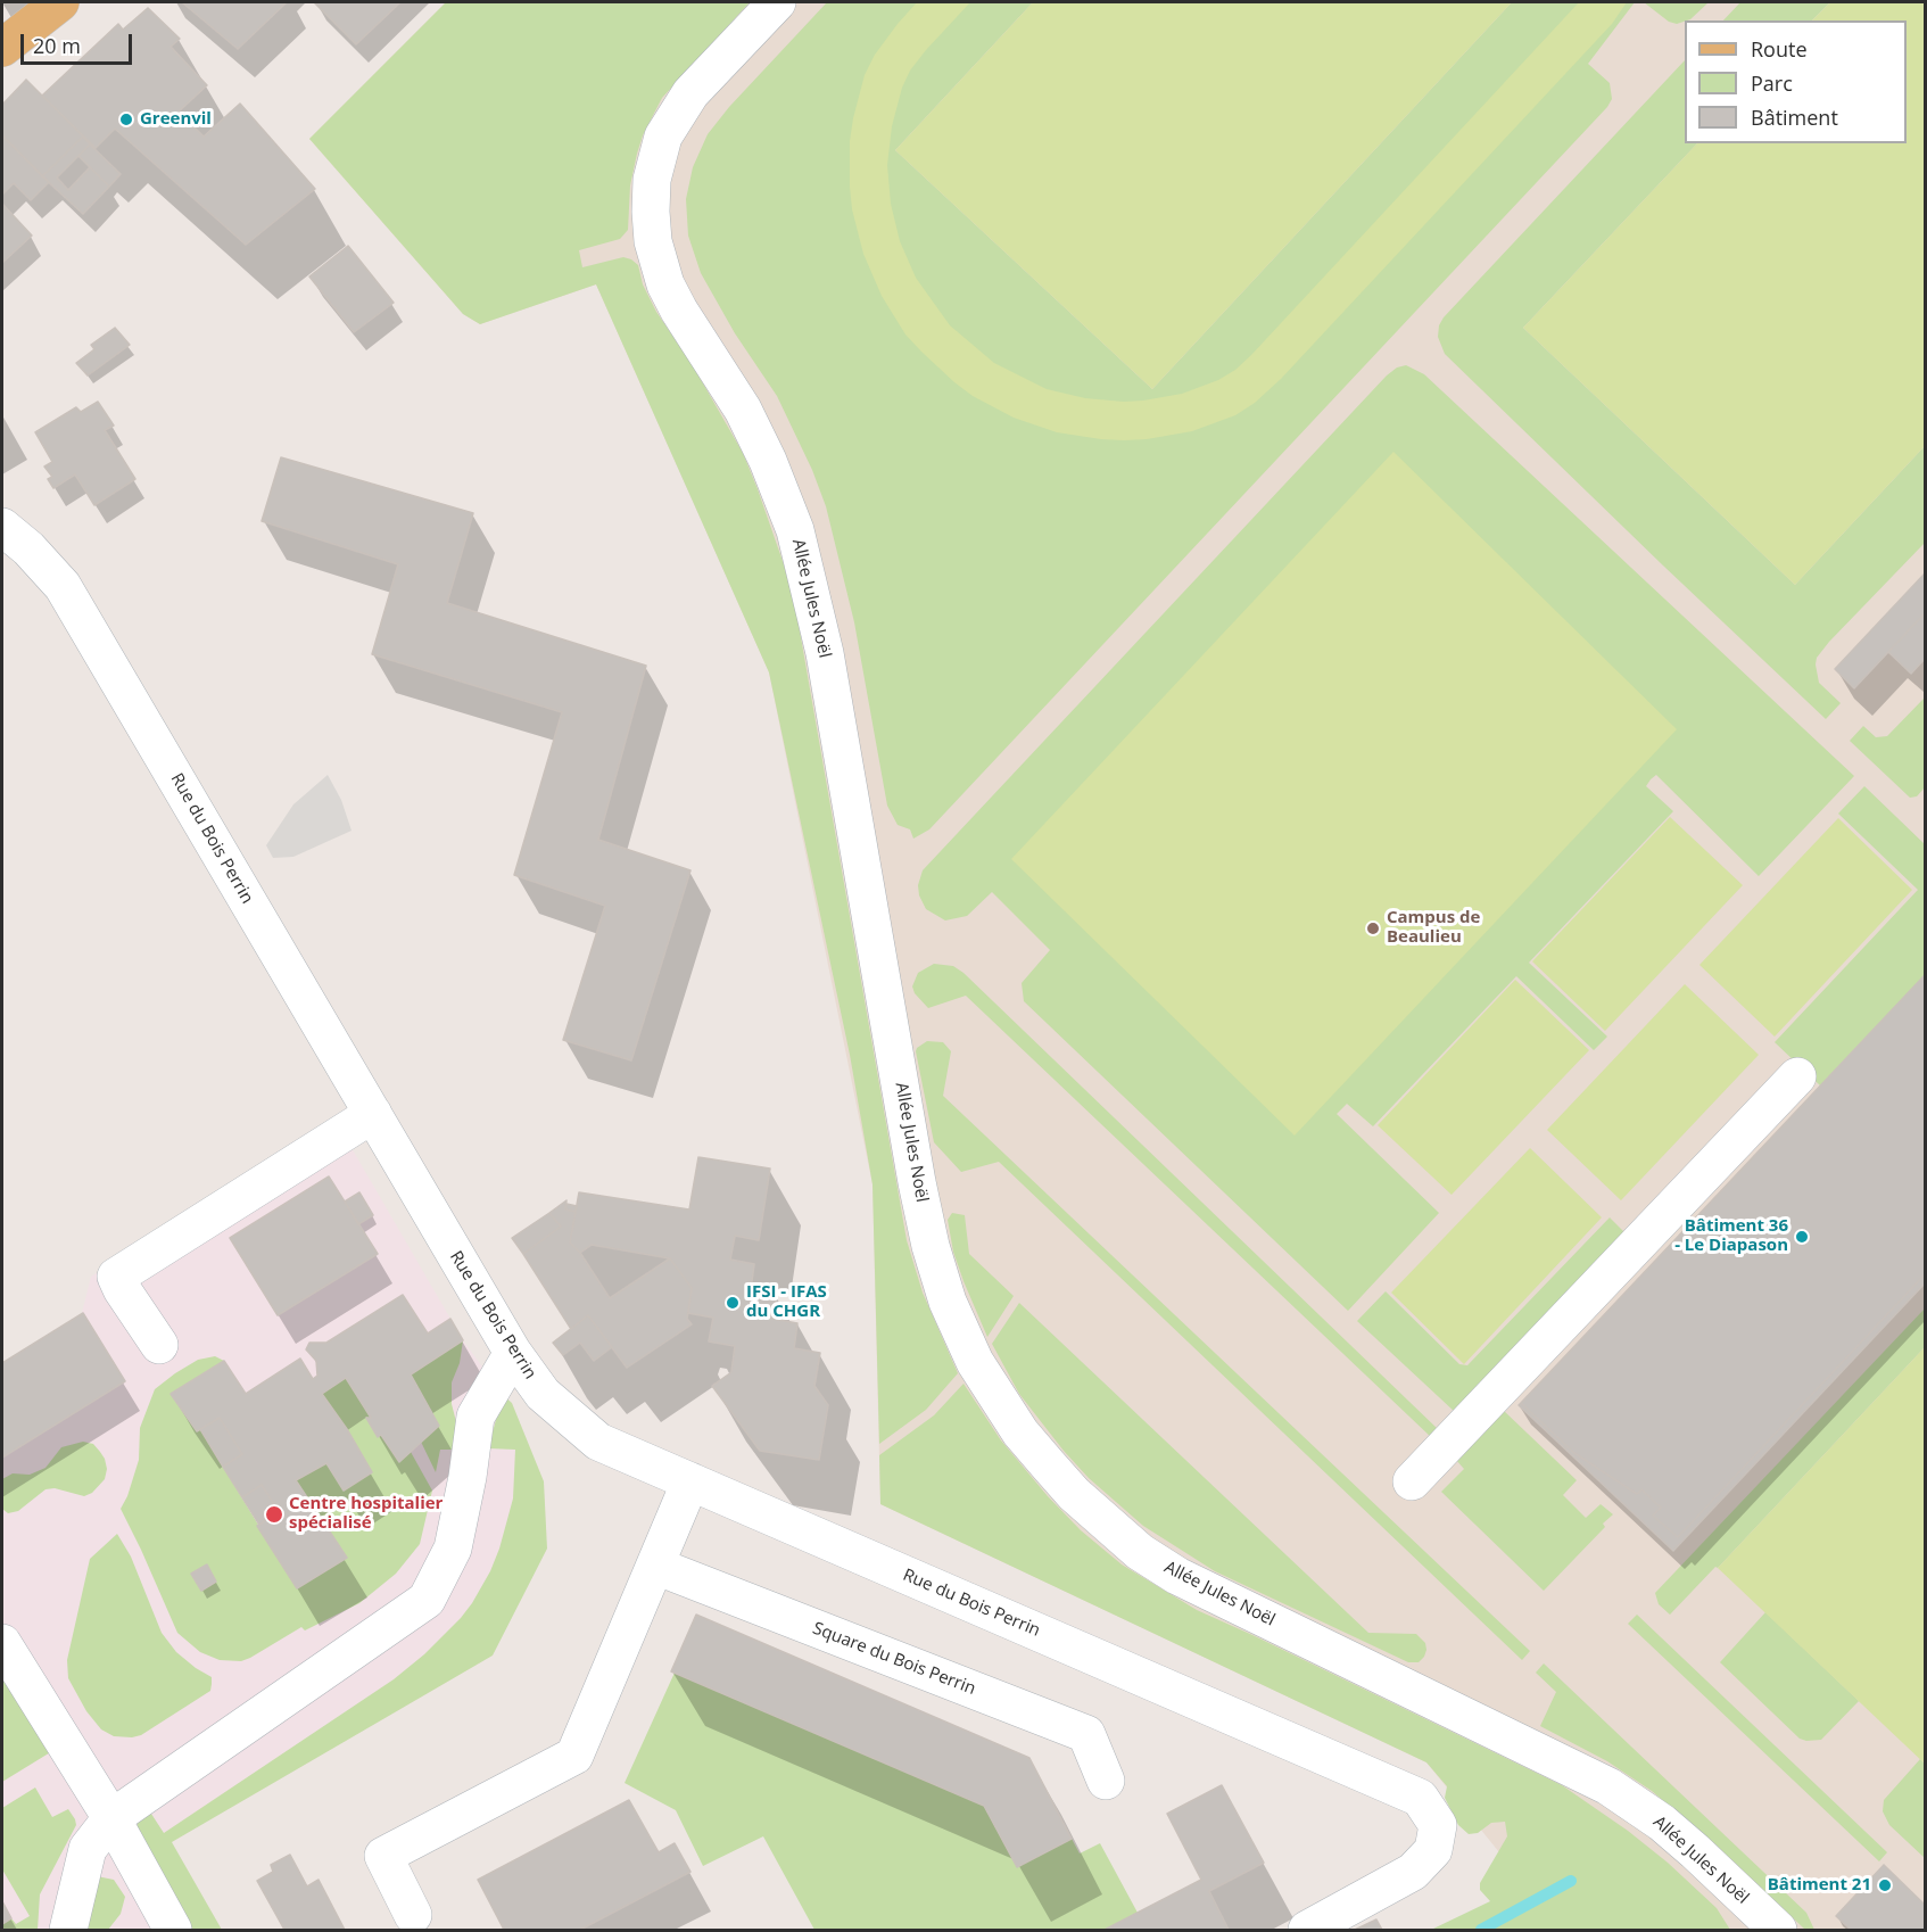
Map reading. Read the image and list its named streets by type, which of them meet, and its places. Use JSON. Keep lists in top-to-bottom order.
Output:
{
  "streets": {
    "street": ["Allée Jules Noël", "Rue du Bois Perrin", "Square du Bois Perrin"]
  },
  "places": [
    "Greenvil",
    "Campus de Beaulieu",
    "Bâtiment 36 - Le Diapason",
    "IFSI - IFAS du CHGR",
    "Centre hospitalier spécialisé",
    "Bâtiment 21"
  ],
  "legend": ["Route", "Parc", "Bâtiment"],
  "scale_bar": "20 m"
}
